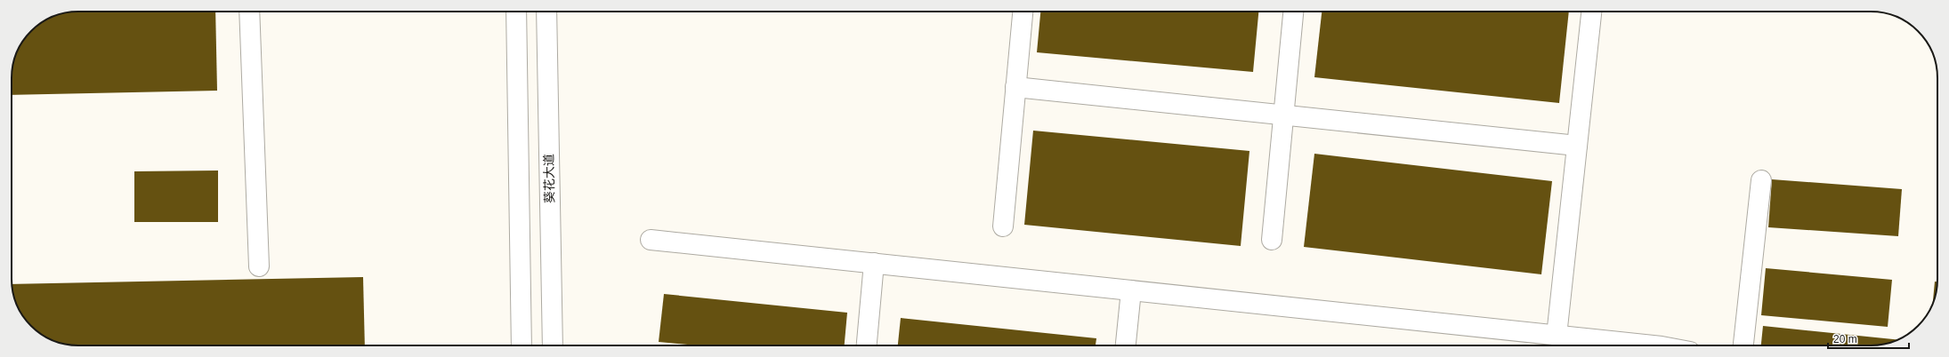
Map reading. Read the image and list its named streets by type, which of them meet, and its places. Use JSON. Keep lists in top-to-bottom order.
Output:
{
  "streets": {
    "street": ["葵花大道"]
  },
  "scale_bar": "20 m"
}
